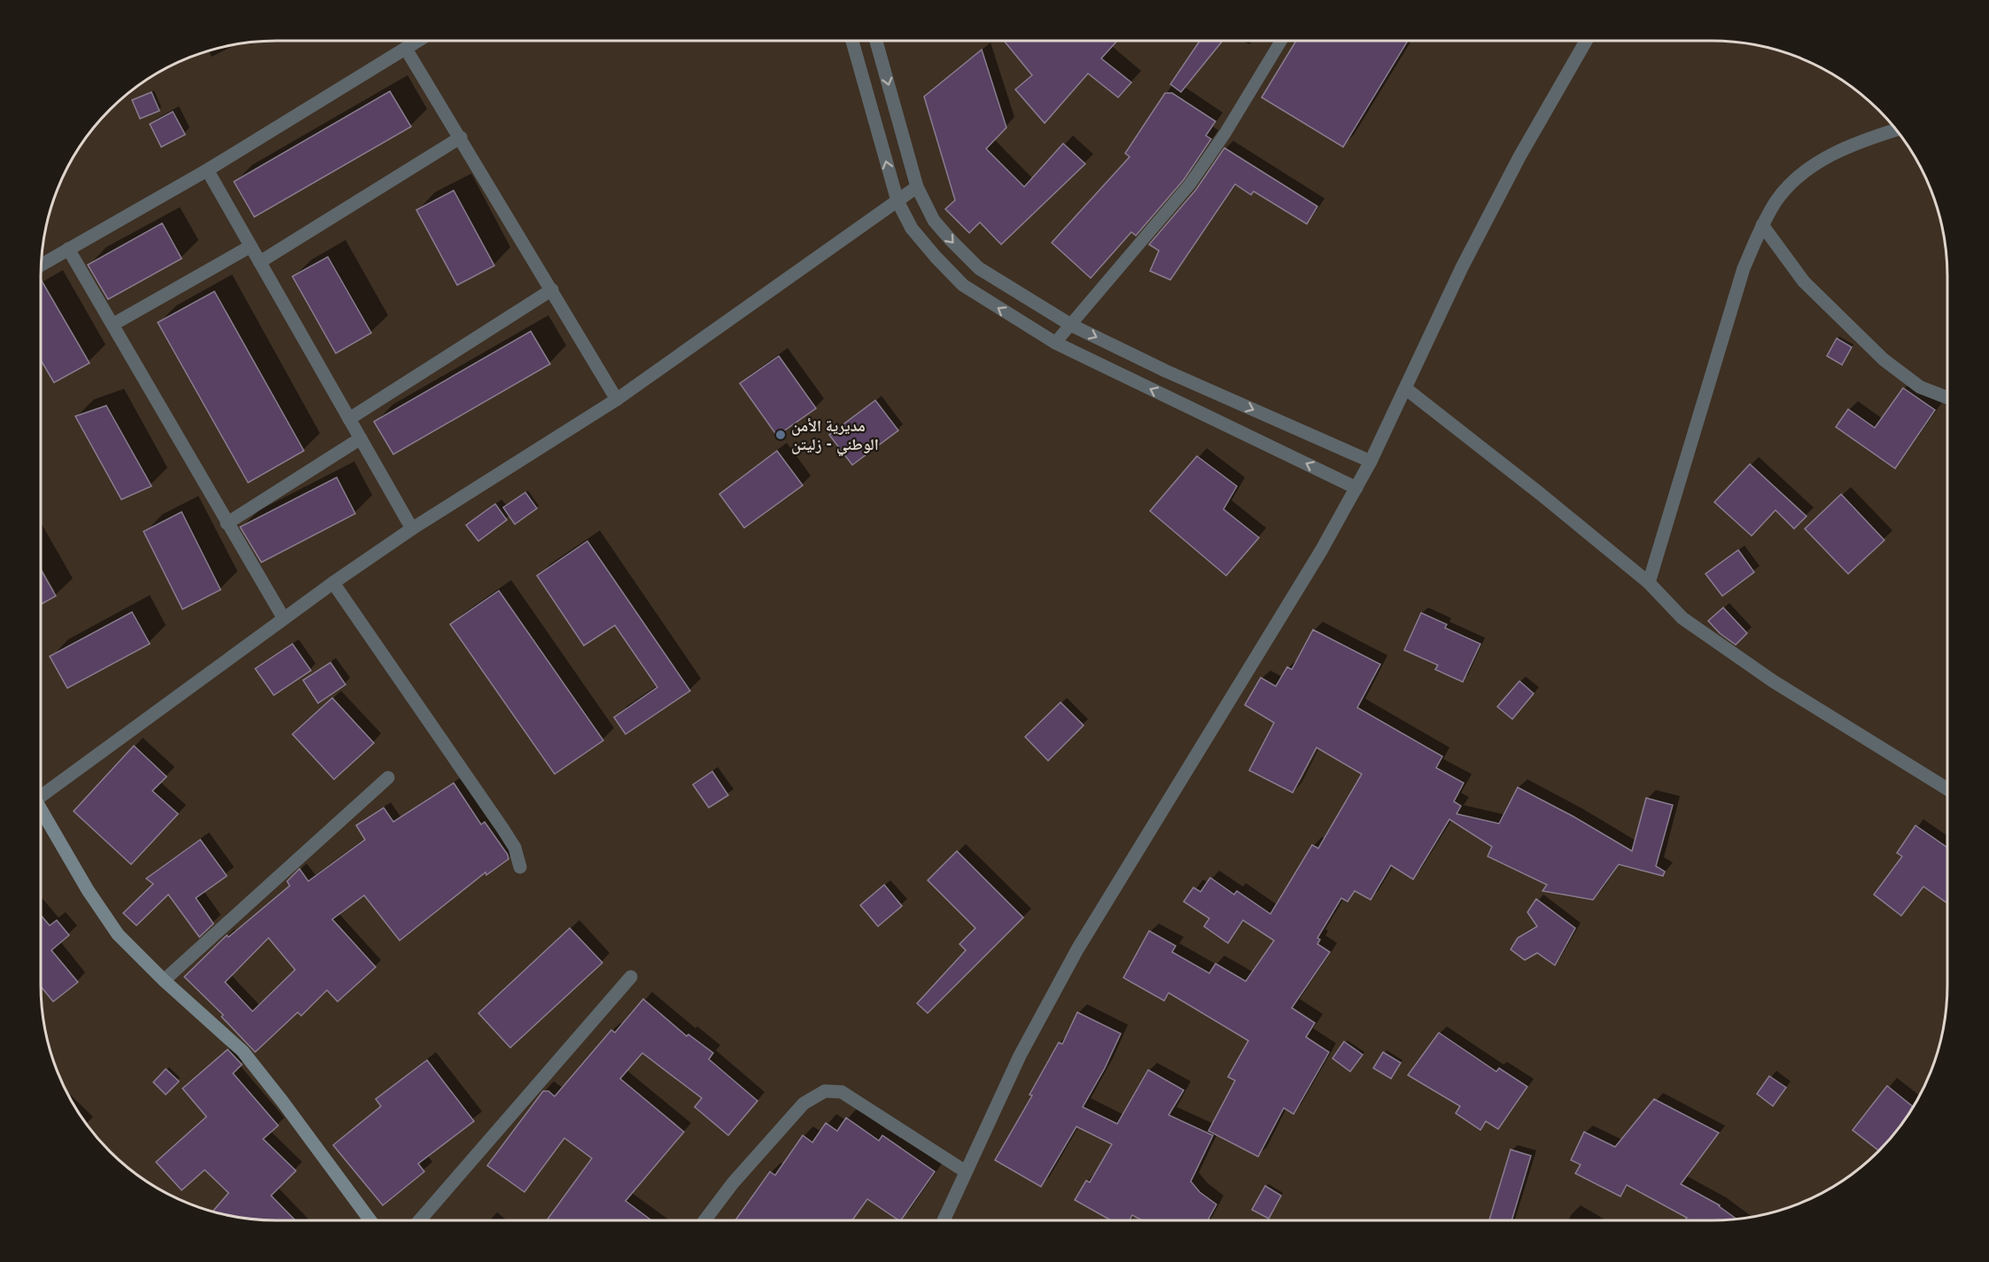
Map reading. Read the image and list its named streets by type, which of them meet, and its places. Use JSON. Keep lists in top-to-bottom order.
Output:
{
  "places": ["مديرية الأمن الوطني - زليتن"]
}
